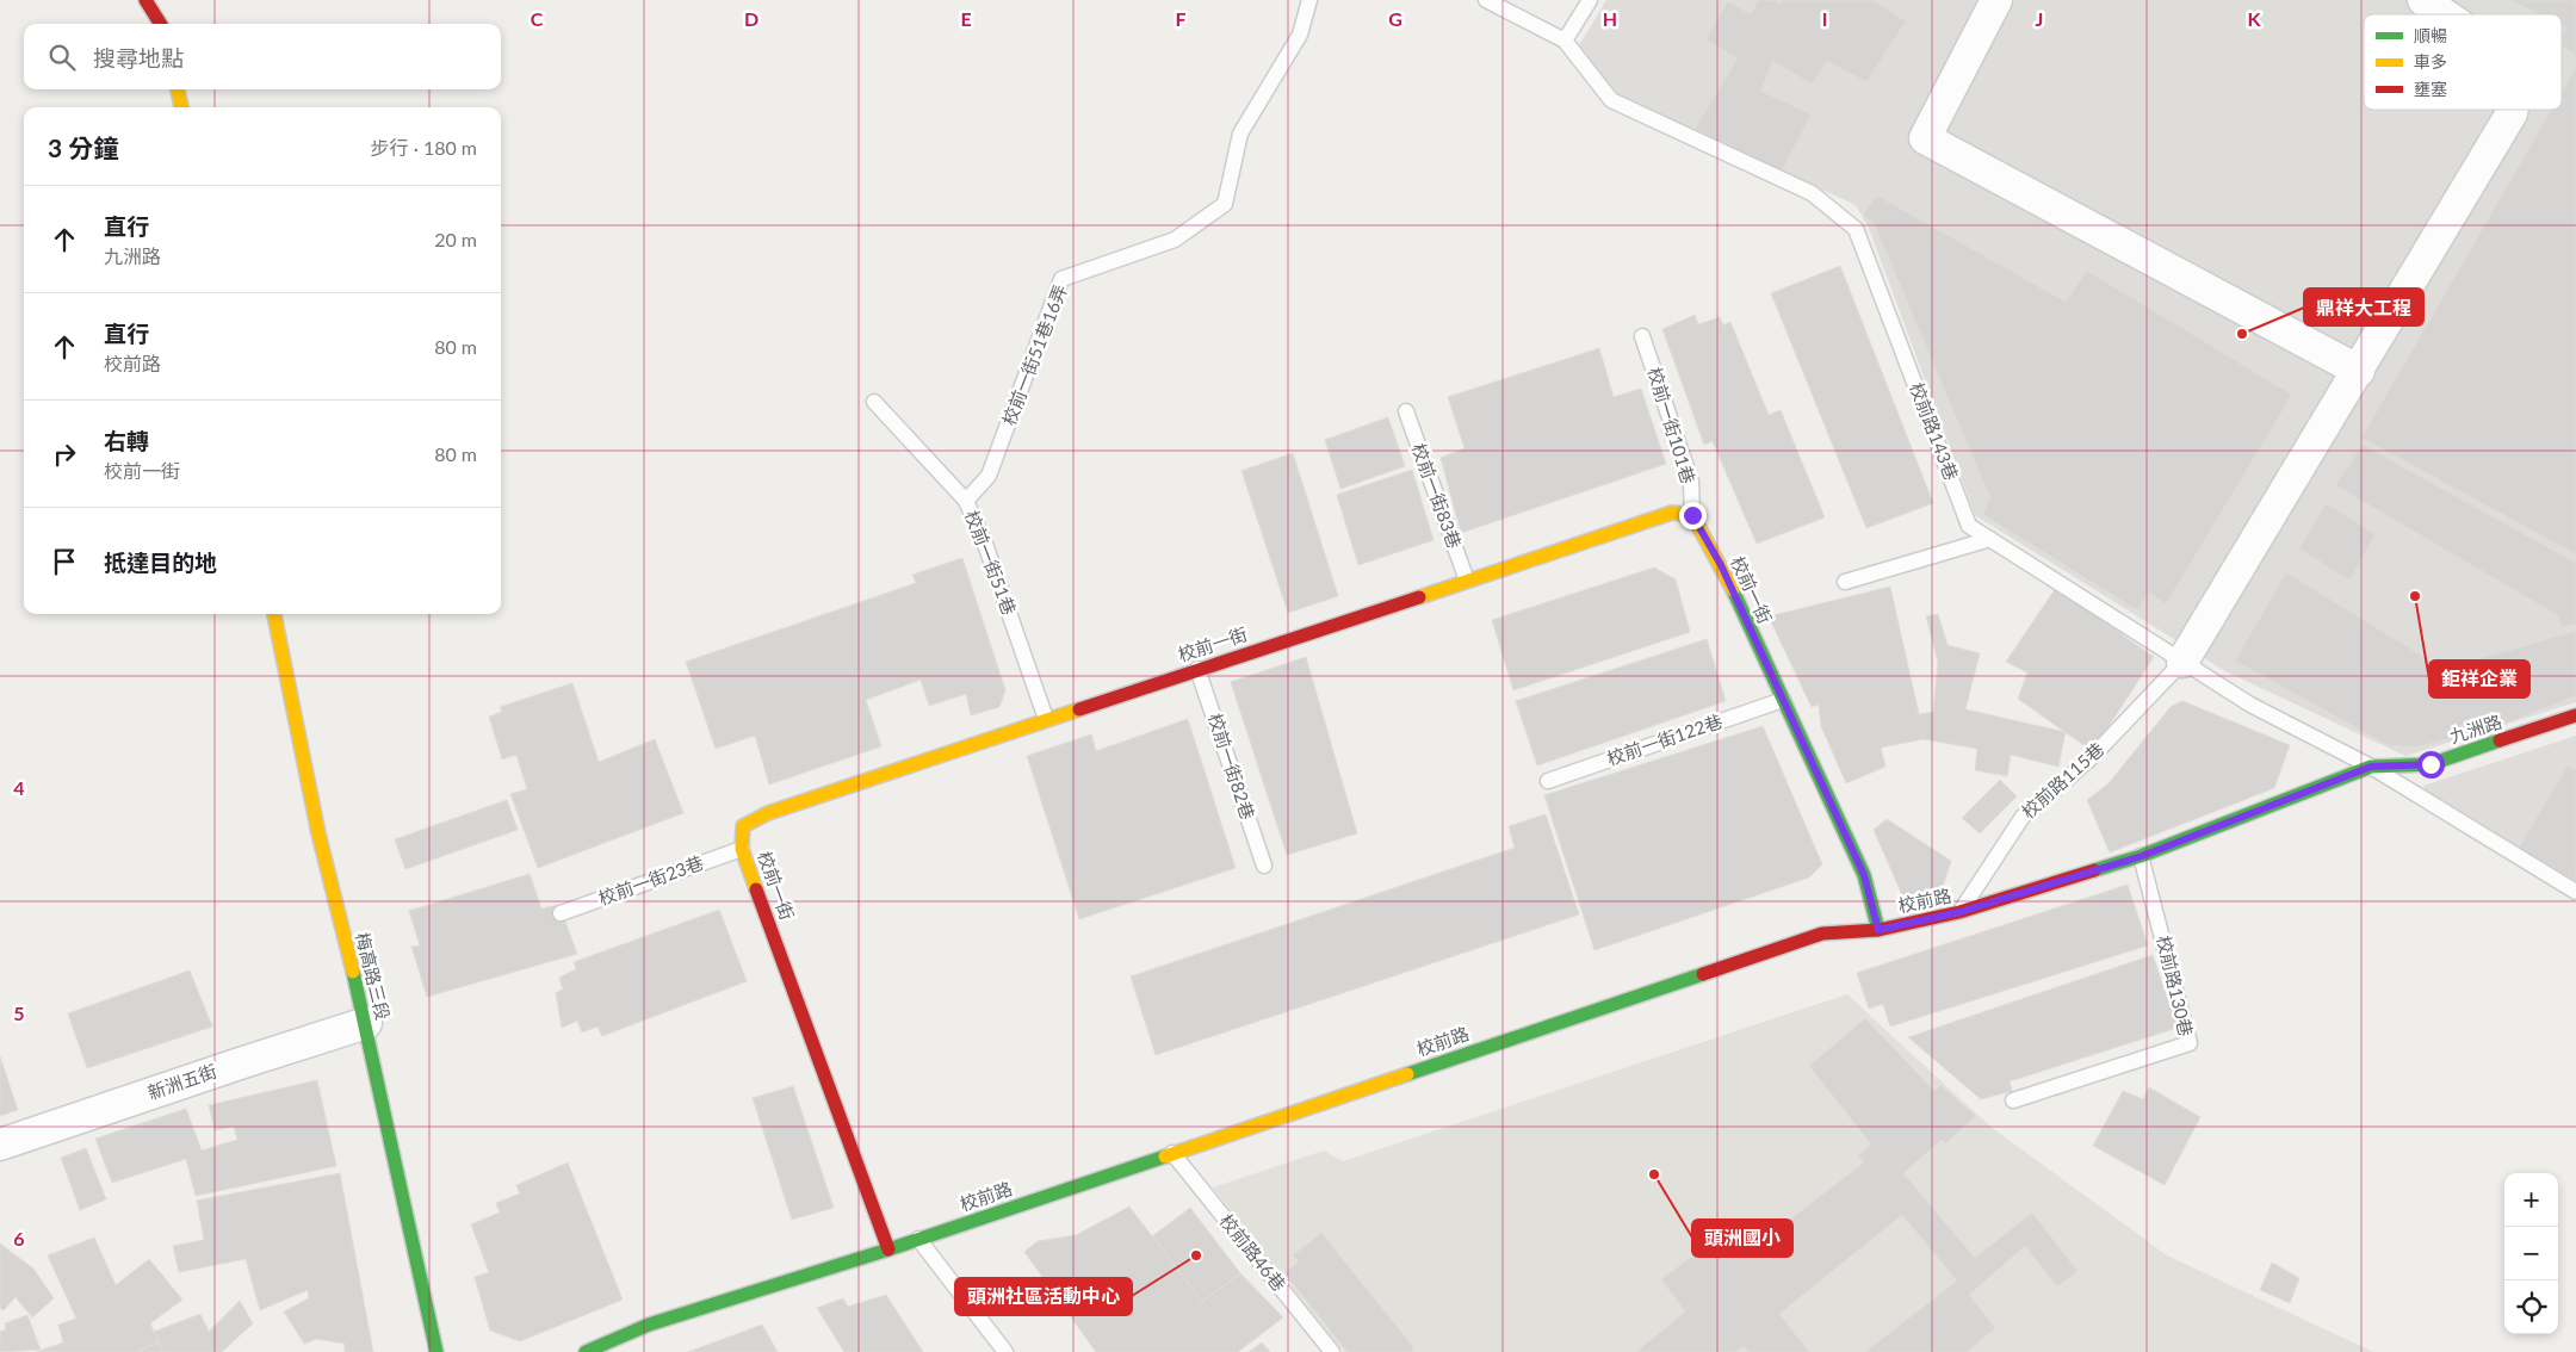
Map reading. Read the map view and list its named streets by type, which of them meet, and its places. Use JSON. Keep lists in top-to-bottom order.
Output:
{
  "streets": {
    "street": [
      "校前一街",
      "九洲路",
      "校前路",
      "梅高路三段",
      "新洲五街"
    ],
    "lane": [
      "校前一街51巷16弄",
      "校前一街101巷",
      "校前路143巷",
      "校前一街83巷",
      "校前一街51巷",
      "校前一街122巷",
      "校前一街82巷",
      "校前路115巷",
      "校前一街23巷",
      "校前路130巷",
      "校前路46巷"
    ]
  },
  "crossings": [
    ["校前一街51巷16弄", "校前一街51巷"],
    ["校前一街101巷", "校前一街"],
    ["校前路143巷", "九洲路"],
    ["校前路143巷", "校前路115巷"],
    ["校前一街83巷", "校前一街"],
    ["校前一街51巷", "校前一街"],
    ["校前一街", "校前一街122巷"],
    ["校前一街", "校前一街82巷"],
    ["校前一街", "校前一街23巷"],
    ["校前一街", "校前路"],
    ["九洲路", "校前路"],
    ["校前路115巷", "校前路"],
    ["校前路", "校前路130巷"],
    ["校前路", "校前路46巷"],
    ["梅高路三段", "新洲五街"]
  ],
  "places": [
    "鼎祥大工程",
    "鉅祥企業",
    "頭洲國小",
    "頭洲社區活動中心"
  ],
  "legend": ["順暢", "車多", "壅塞"],
  "page": {
    "search": "搜尋地點",
    "heading": ["3 分鐘", "步行 · 180 m"],
    "list": [
      ["直行", "九洲路", "20 m"],
      ["直行", "校前路", "80 m"],
      ["右轉", "校前一街", "80 m"],
      "抵達目的地"
    ],
    "map_buttons": ["+", "−"]
  },
  "grid": {
    "columns": [
      "C",
      "D",
      "E",
      "F",
      "G",
      "H",
      "I",
      "J",
      "K"
    ],
    "rows": ["4", "5", "6"]
  }
}
